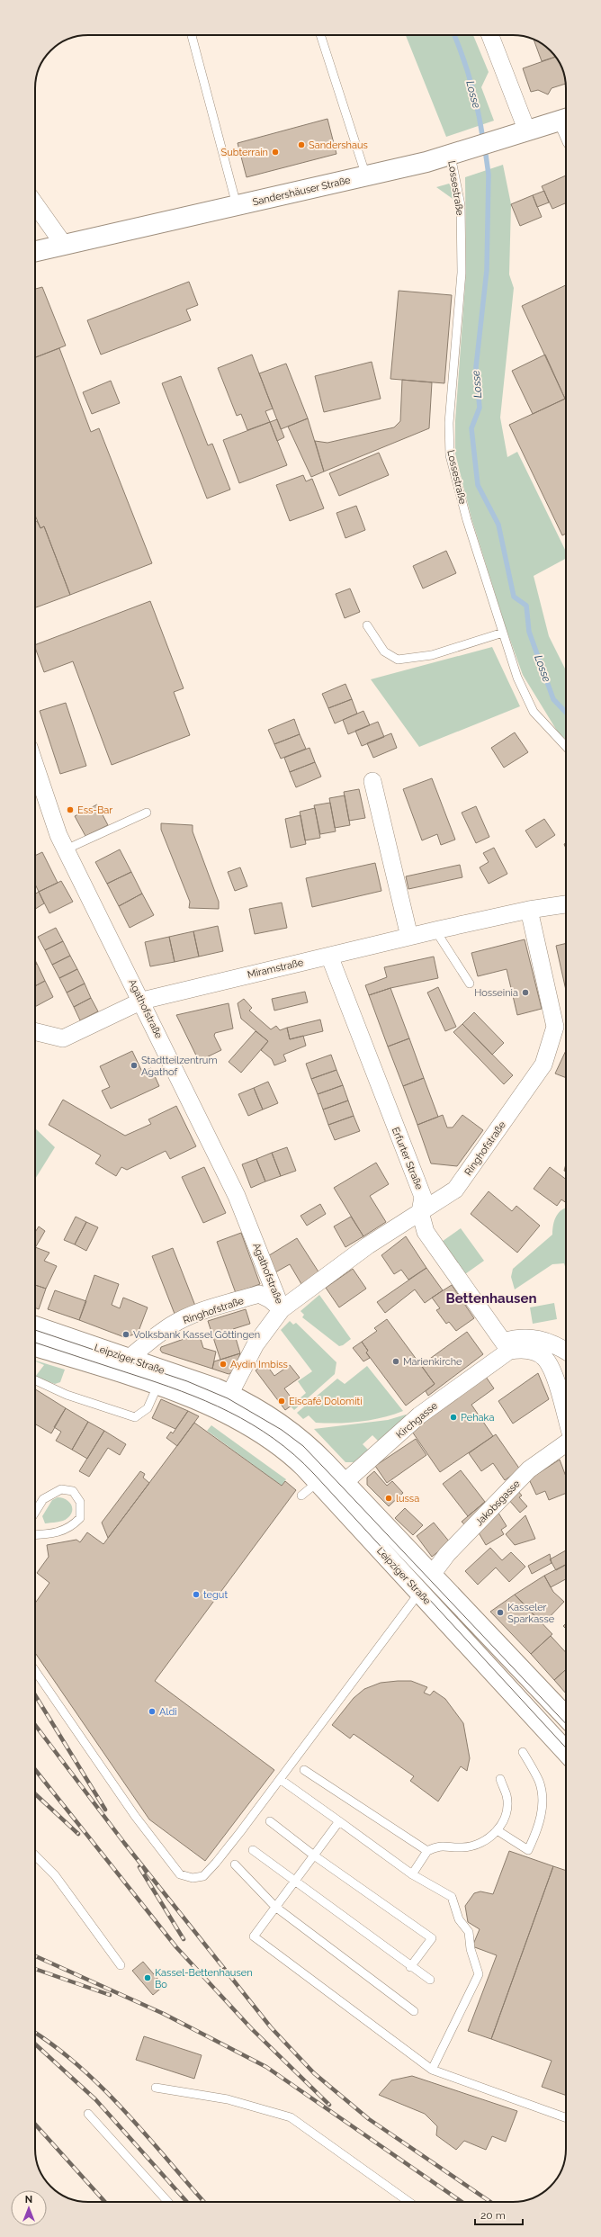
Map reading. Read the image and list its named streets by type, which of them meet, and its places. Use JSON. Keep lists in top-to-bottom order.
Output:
{
  "streets": {
    "main road": ["Sandershäuser Straße", "Leipziger Straße"],
    "street": [
      "Miramstraße",
      "Agathofstraße",
      "Ringhofstraße",
      "Erfurter Straße",
      "Kirchgasse",
      "Jakobsgasse"
    ],
    "lane": ["Lossestraße"]
  },
  "crossings": [
    ["Lossestraße", "Sandershäuser Straße"],
    ["Miramstraße", "Agathofstraße"],
    ["Miramstraße", "Ringhofstraße"],
    ["Miramstraße", "Erfurter Straße"],
    ["Agathofstraße", "Ringhofstraße"],
    ["Ringhofstraße", "Erfurter Straße"],
    ["Ringhofstraße", "Leipziger Straße"],
    ["Erfurter Straße", "Kirchgasse"],
    ["Leipziger Straße", "Kirchgasse"]
  ],
  "districts": ["Bettenhausen"],
  "water": ["Losse"],
  "places": [
    "Sandershaus",
    "Subterrain",
    "Ess-Bar",
    "Hosseinia",
    "Stadtteilzentrum Agathof",
    "Volksbank Kassel Göttingen",
    "Marienkirche",
    "Aydin Imbiss",
    "Eiscafé Dolomiti",
    "Pehaka",
    "lussa",
    "tegut",
    "Kasseler Sparkasse",
    "Aldi",
    "Kassel-Bettenhausen Bo"
  ],
  "scale_bar": "20 m",
  "north": "top"
}
